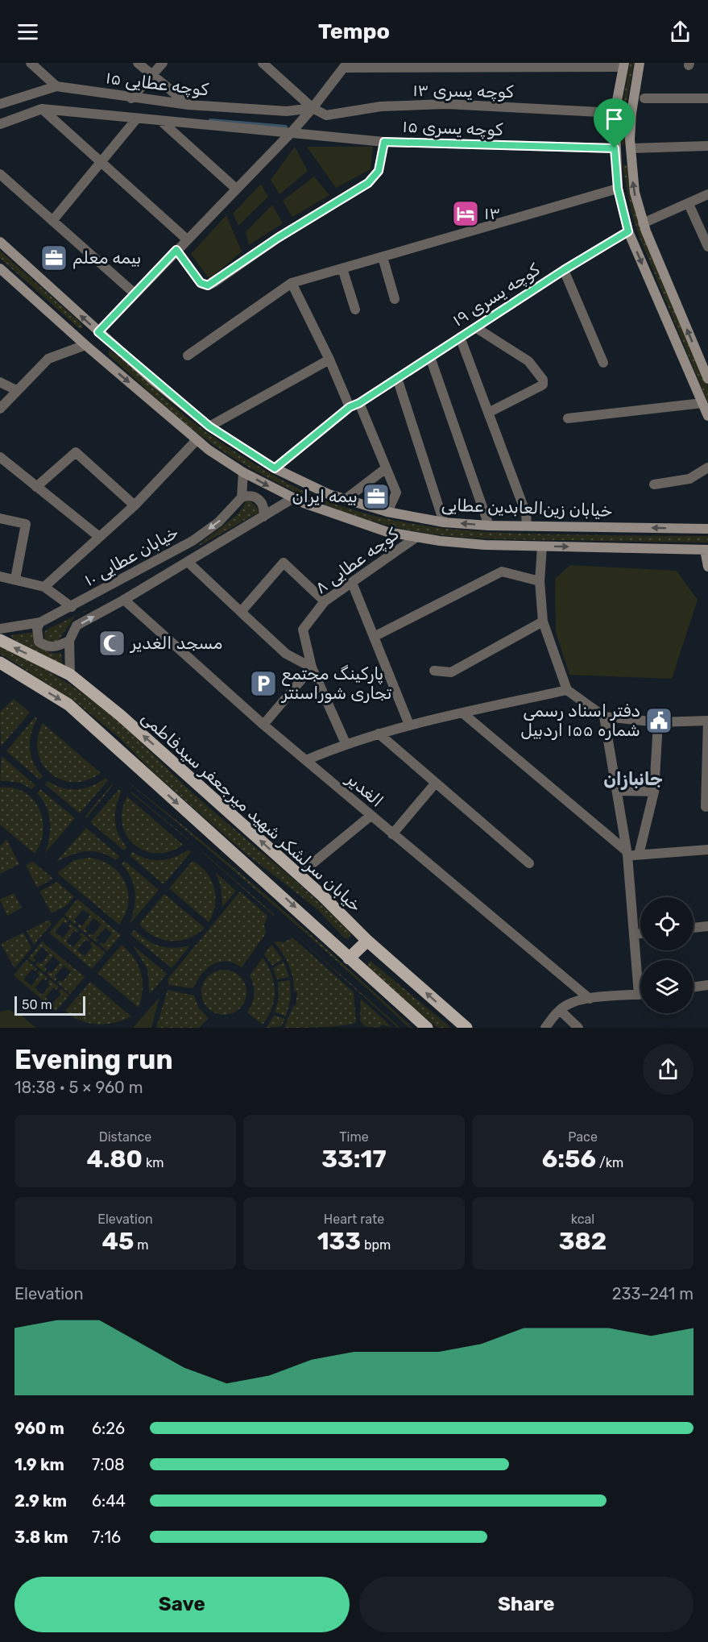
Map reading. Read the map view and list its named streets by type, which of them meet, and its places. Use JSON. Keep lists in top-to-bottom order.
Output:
{
  "streets": {
    "main road": ["خیابان زین‌العابدین عطایی", "خیابان سرلشکر شهید میرجعفر سیدفاطمی"],
    "street": [
      "کوچه عطایی ۱۵",
      "کوچه یسری ۱۳",
      "کوچه یسری ۱۵",
      "کوچه یسری ۱۹",
      "خیابان عطایی ۱۰",
      "کوچه عطایی ۸",
      "الغدیر"
    ]
  },
  "crossings": [
    ["کوچه عطایی ۱۵", "کوچه یسری ۱۳"],
    ["کوچه یسری ۱۹", "خیابان زین‌العابدین عطایی"],
    ["خیابان عطایی ۱۰", "الغدیر"]
  ],
  "districts": ["جانبازان"],
  "places": {
    "hotel": ["۱۳"],
    "office": ["بیمه معلم", "بیمه ایران"],
    "mosque": ["مسجد الغدیر"],
    "parking": ["پارکینگ مجتمع تجاری شوراسنتر"],
    "public building": ["دفتر اسناد رسمی شماره ۱۵۵ اردبیل"]
  },
  "scale_bar": "50 m",
  "page": {
    "header": "Tempo",
    "scale": "50 m",
    "heading": ["Evening run", "18:38 · 5 × 960 m"],
    "stats": [
      ["Distance", "4.80 km"],
      ["Time", "33:17"],
      ["Pace", "6:56 /km"],
      ["Elevation", "45 m"],
      ["Heart rate", "133 bpm"],
      ["kcal", "382"]
    ],
    "chart": ["Elevation", "233–241 m"],
    "list": [
      {
        "name": "960 m",
        "note": "6:26"
      },
      {
        "name": "1.9 km",
        "note": "7:08"
      },
      {
        "name": "2.9 km",
        "note": "6:44"
      },
      {
        "name": "3.8 km",
        "note": "7:16"
      }
    ],
    "buttons": ["Save", "Share"]
  }
}
